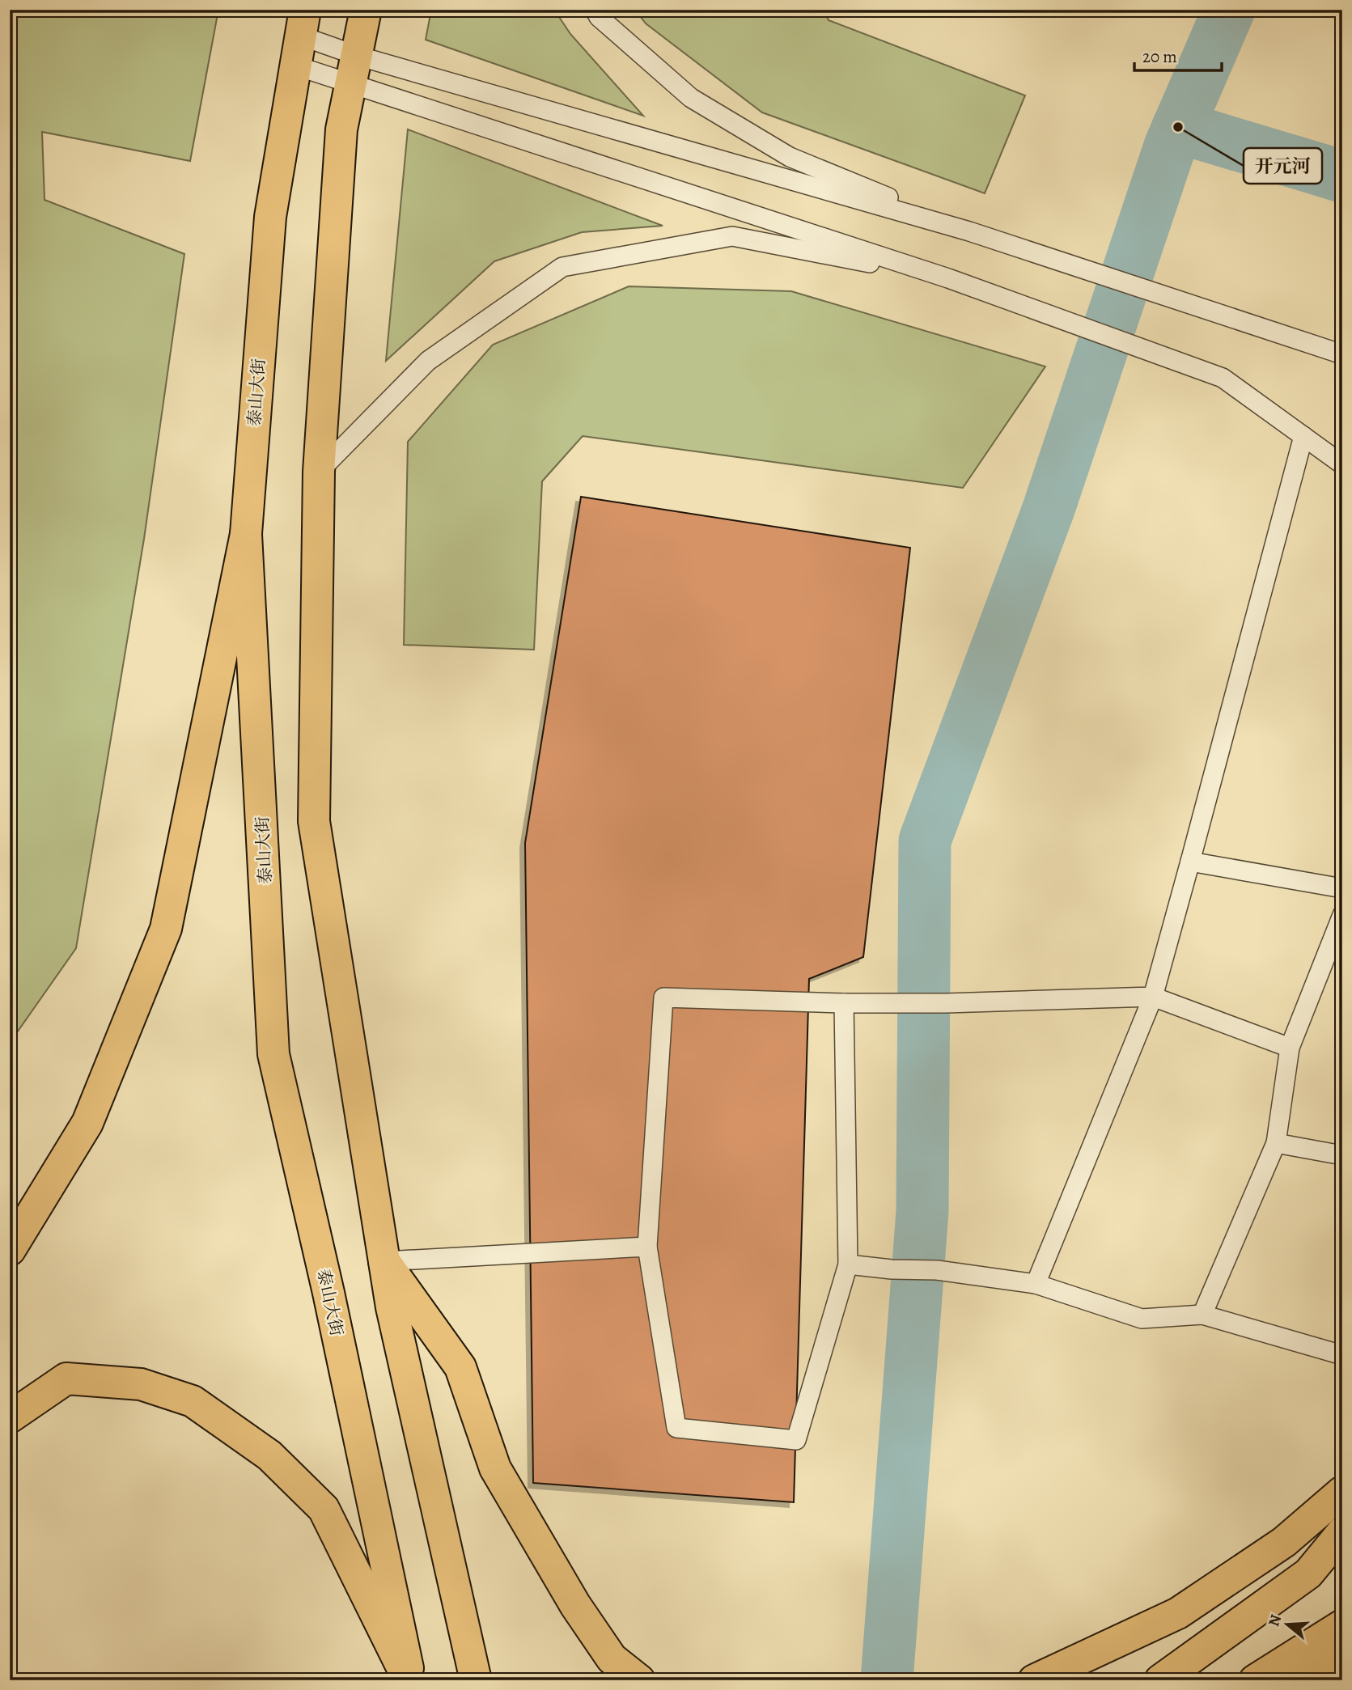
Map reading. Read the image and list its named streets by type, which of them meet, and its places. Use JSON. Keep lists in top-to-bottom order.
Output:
{
  "streets": {
    "main road": ["泰山大街"]
  },
  "places": ["开元河"],
  "scale_bar": "20 m",
  "north": "left"
}
